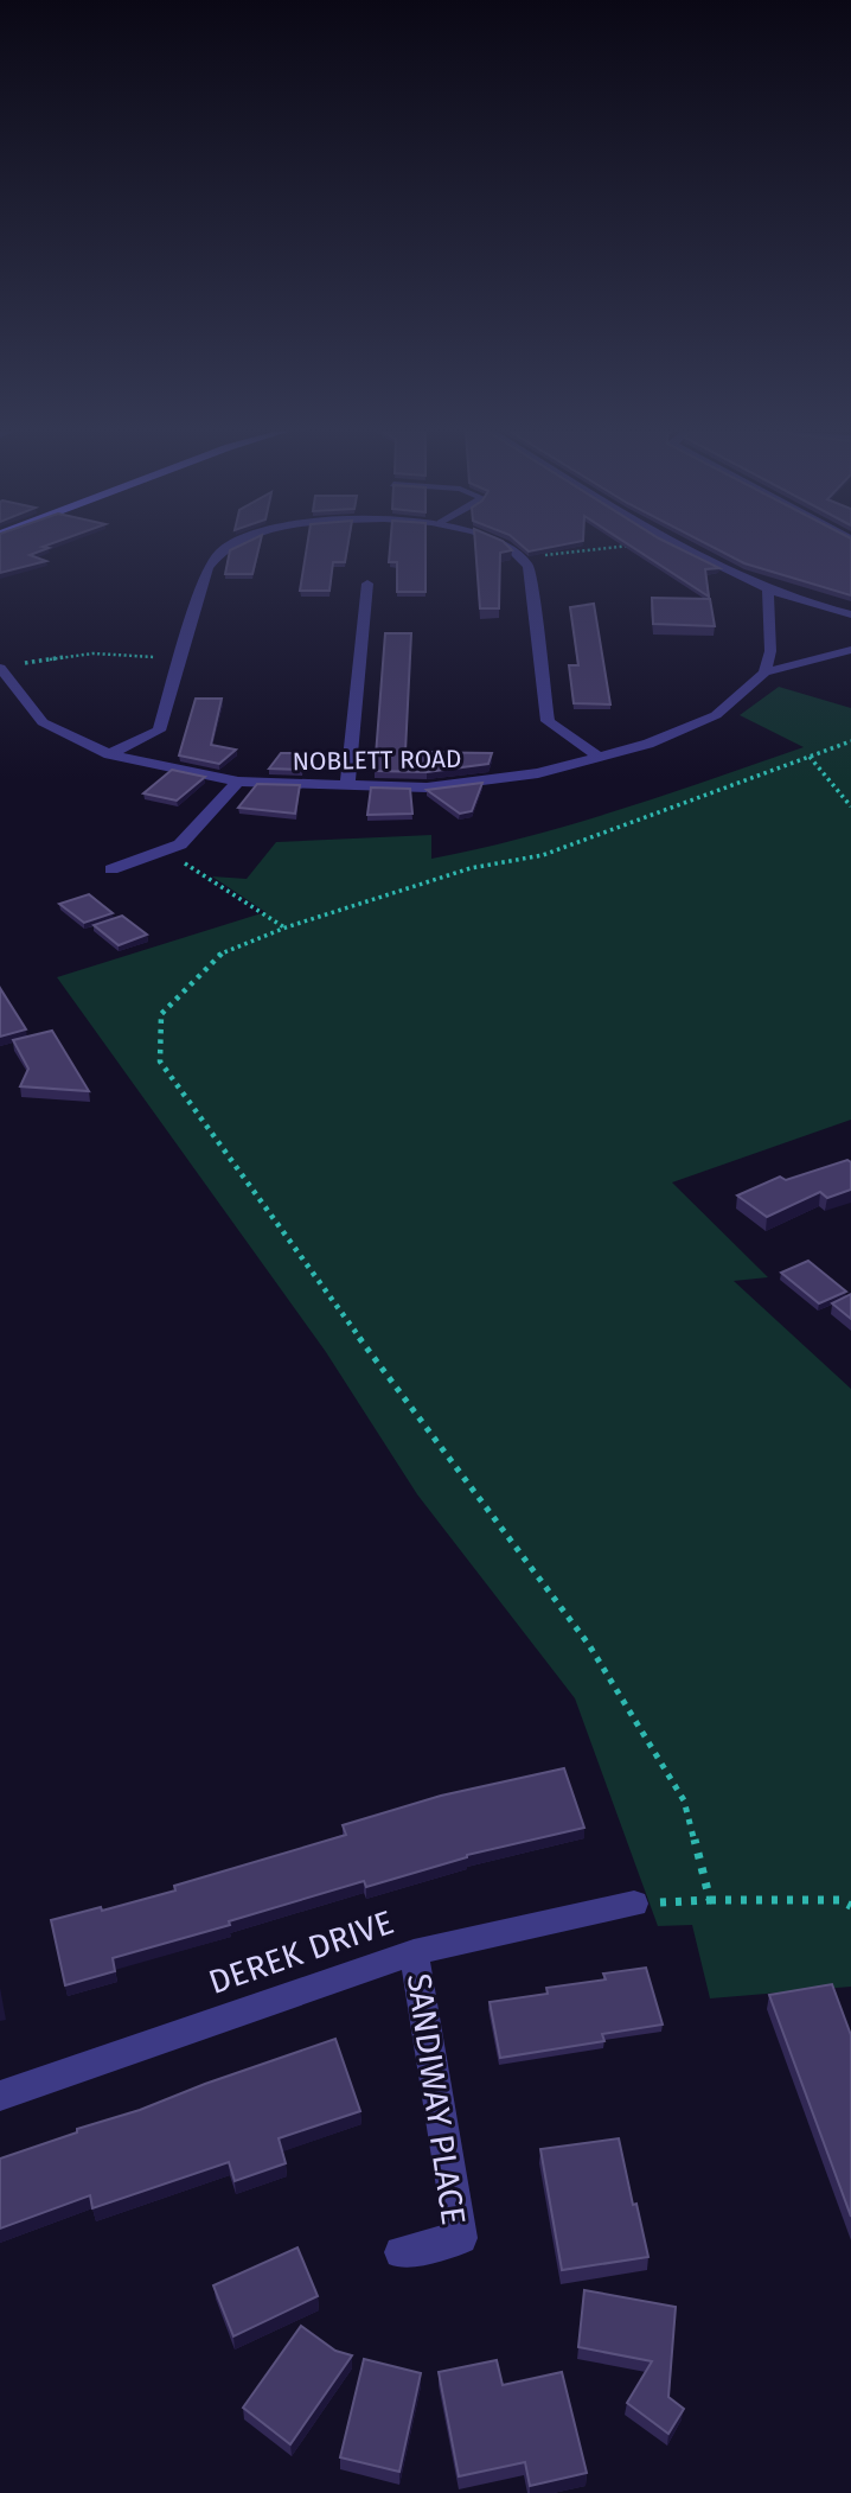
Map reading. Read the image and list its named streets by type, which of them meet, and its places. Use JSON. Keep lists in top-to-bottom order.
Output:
{
  "streets": {
    "street": ["NOBLETT ROAD", "DEREK DRIVE", "SANDIWAY PLACE"]
  },
  "crossings": [
    ["DEREK DRIVE", "SANDIWAY PLACE"]
  ]
}
